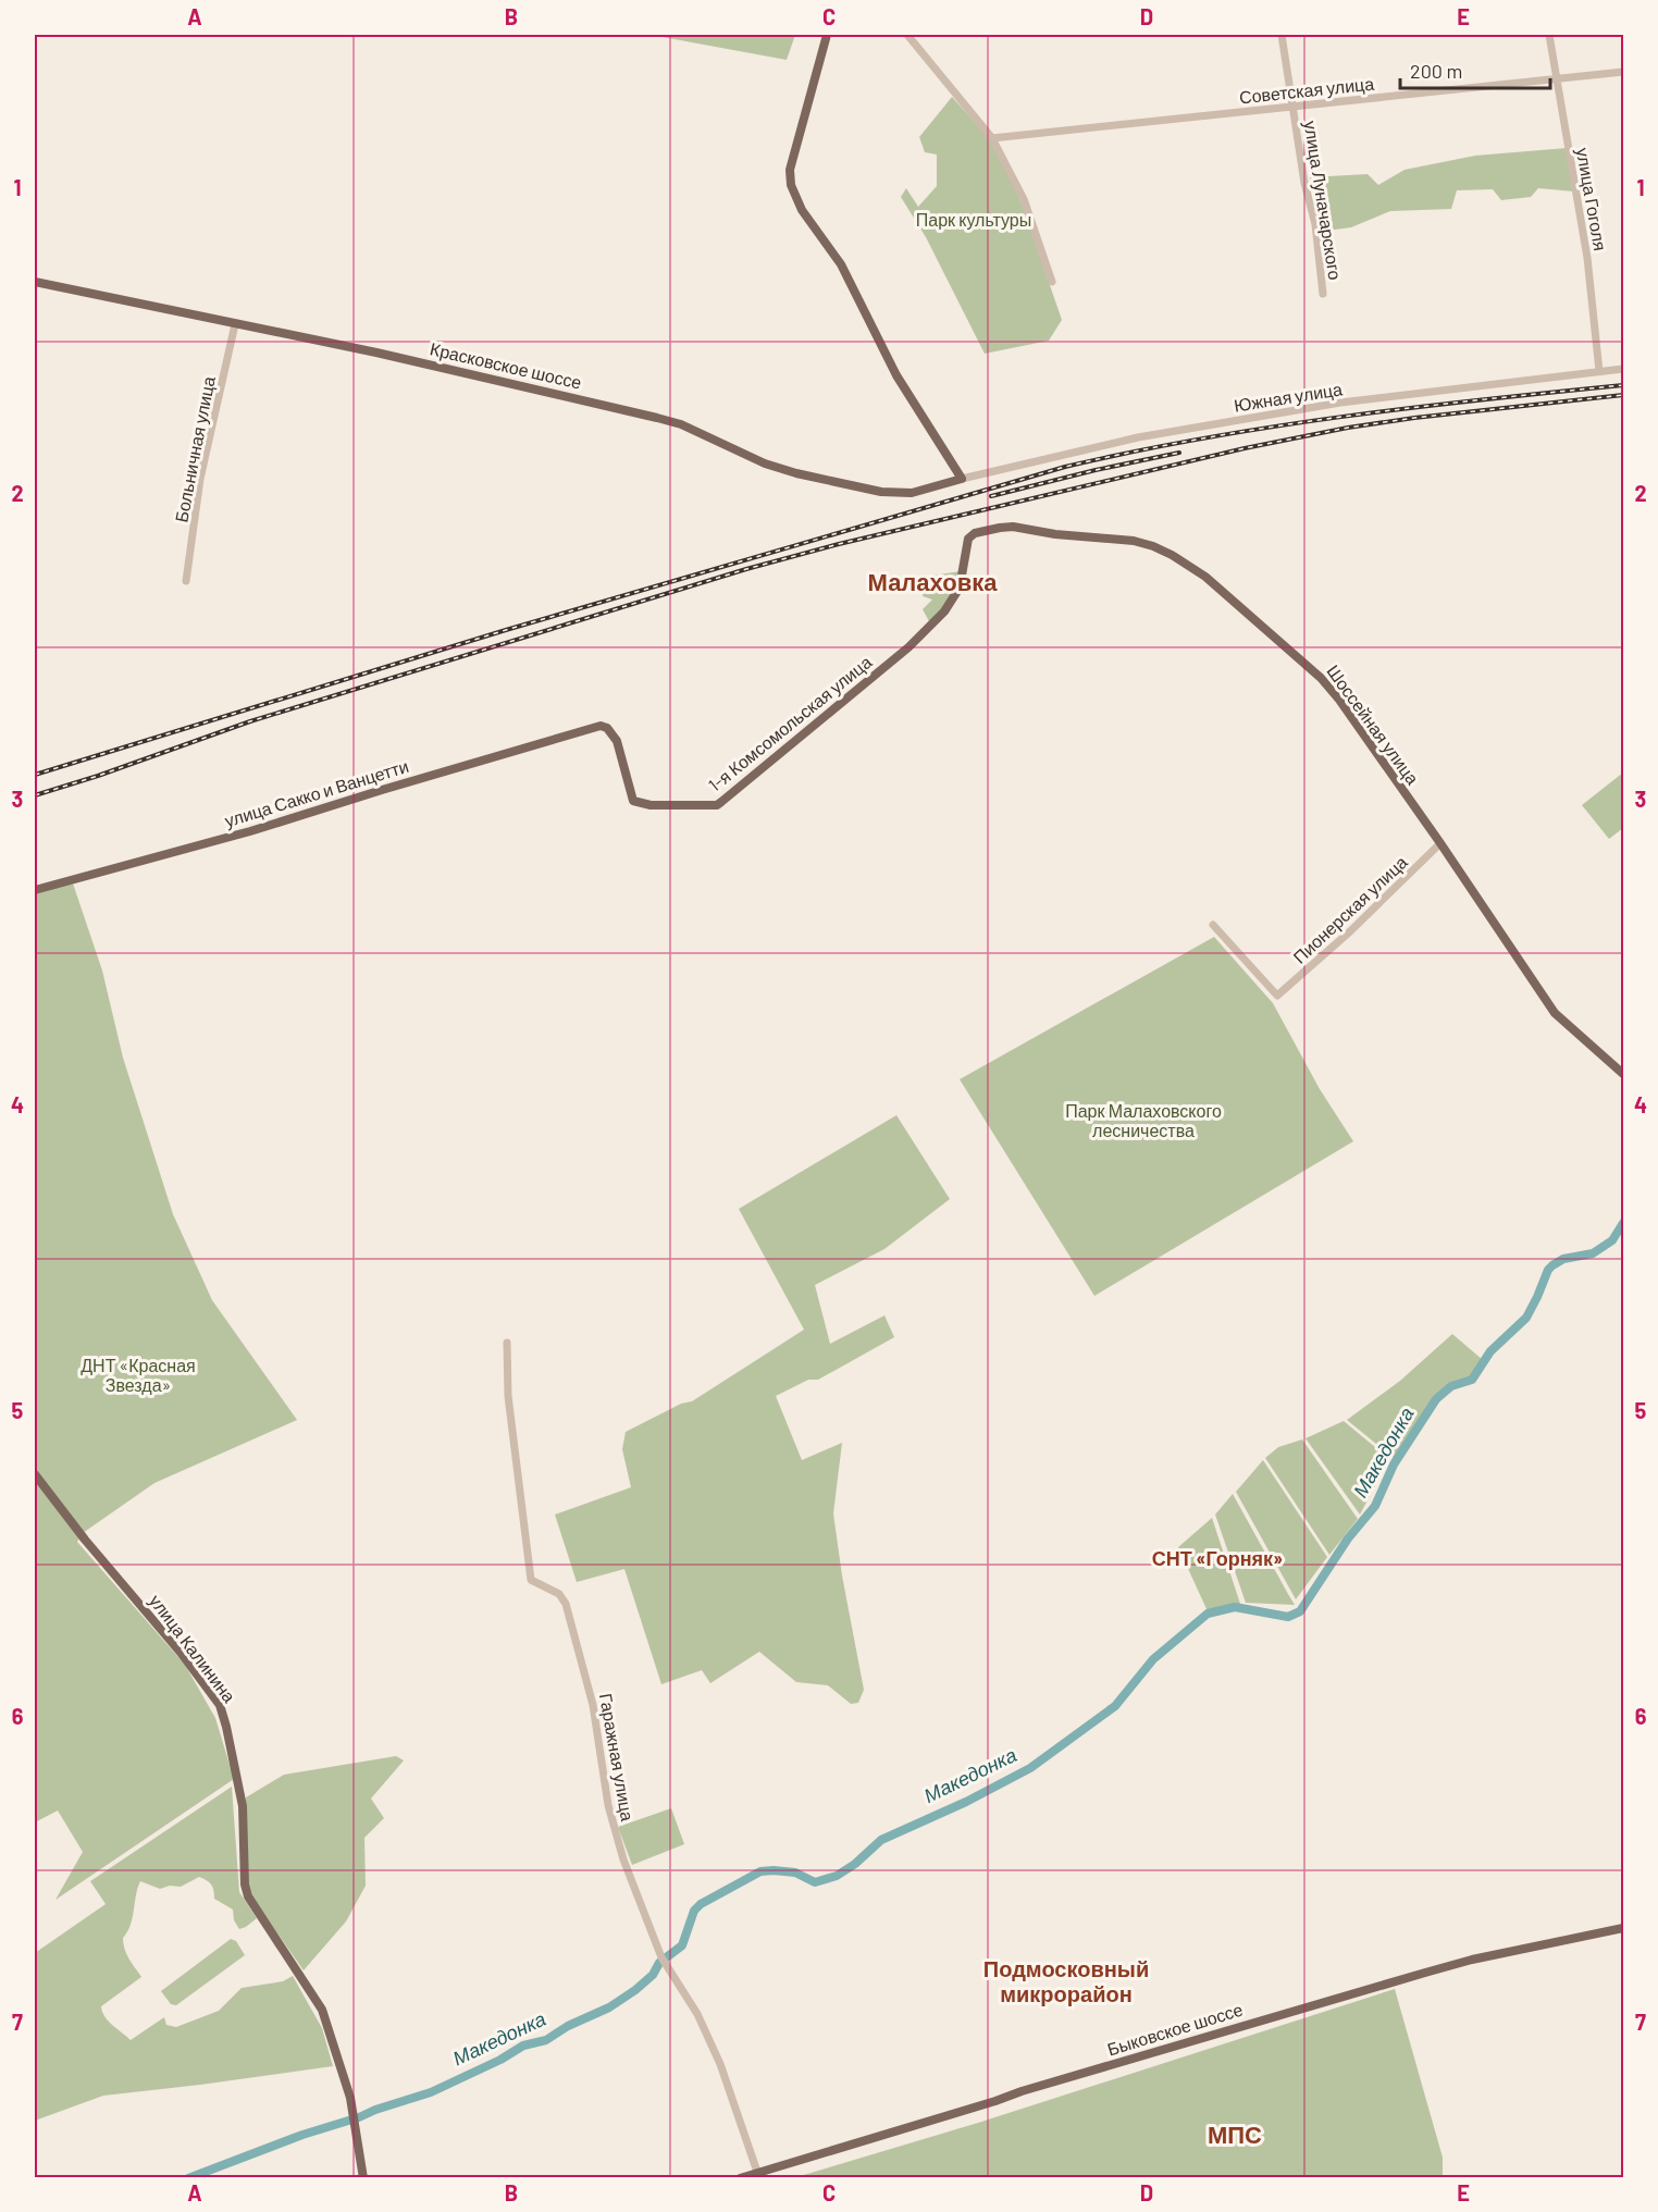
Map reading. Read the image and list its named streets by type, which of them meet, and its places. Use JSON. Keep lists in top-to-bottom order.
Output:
{
  "streets": {
    "main road": [
      "Красковское шоссе",
      "1-я Комсомольская улица",
      "Шоссейная улица",
      "улица Сакко и Ванцетти",
      "улица Калинина",
      "Быковское шоссе"
    ],
    "street": [
      "Советская улица",
      "улица Гоголя",
      "улица Луначарского",
      "Южная улица",
      "Больничная улица",
      "Пионерская улица",
      "Гаражная улица"
    ]
  },
  "crossings": [
    ["Советская улица", "улица Гоголя"],
    ["Советская улица", "улица Луначарского"],
    ["улица Гоголя", "Южная улица"],
    ["Красковское шоссе", "Южная улица"],
    ["Красковское шоссе", "Больничная улица"],
    ["1-я Комсомольская улица", "Шоссейная улица"],
    ["1-я Комсомольская улица", "улица Сакко и Ванцетти"],
    ["Шоссейная улица", "Пионерская улица"],
    ["Гаражная улица", "Быковское шоссе"]
  ],
  "districts": [
    "Малаховка",
    "СНТ «Горняк»",
    "Подмосковный микрорайон",
    "МПС"
  ],
  "water": ["Македонка"],
  "parks": ["Парк культуры", "Парк Малаховского лесничества", "ДНТ «Красная Звезда»"],
  "scale_bar": "200 m",
  "grid": {
    "columns": [
      "A",
      "B",
      "C",
      "D",
      "E"
    ],
    "rows": [
      "1",
      "2",
      "3",
      "4",
      "5",
      "6",
      "7"
    ]
  }
}
